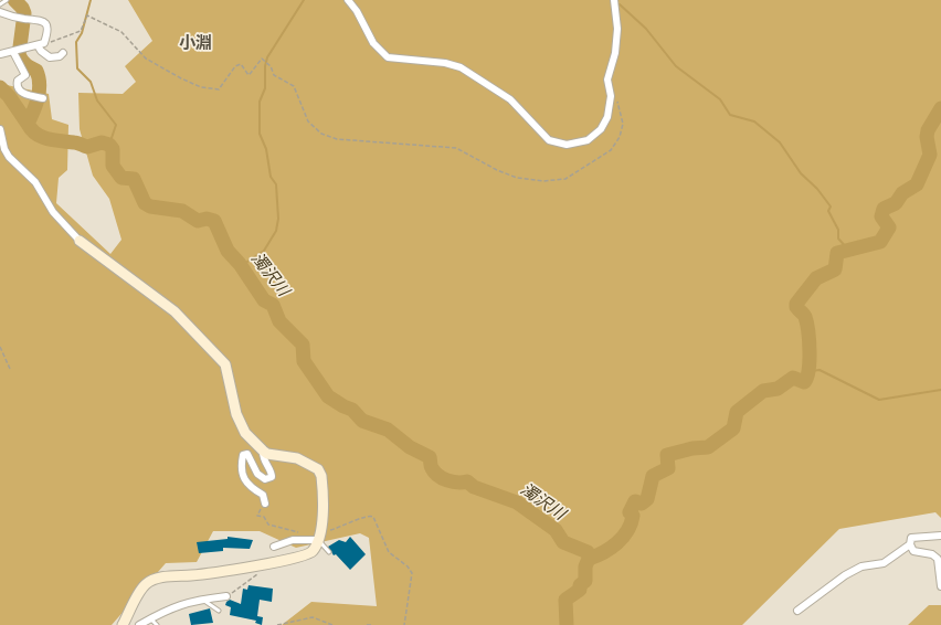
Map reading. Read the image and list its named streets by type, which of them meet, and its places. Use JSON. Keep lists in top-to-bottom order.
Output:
{
  "districts": ["小淵"],
  "water": ["濁沢川"]
}
